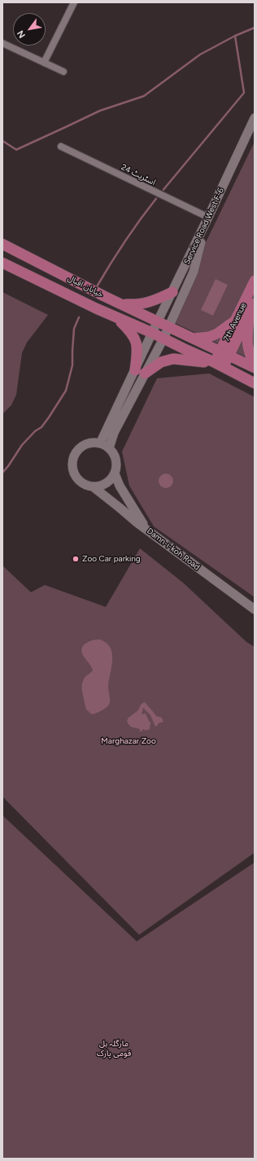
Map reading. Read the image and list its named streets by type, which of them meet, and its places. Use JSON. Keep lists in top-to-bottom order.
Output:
{
  "streets": {
    "main road": [
      "Service Road West F-6",
      "خیابان اقبال",
      "7th Avenue",
      "Damn-i-koh Road"
    ],
    "street": ["اسٹریٹ 24"]
  },
  "crossings": [
    ["اسٹریٹ 24", "Service Road West F-6"],
    ["Service Road West F-6", "خیابان اقبال"],
    ["خیابان اقبال", "7th Avenue"]
  ],
  "parks": ["Marghazar Zoo", "مارگلہ ہل قومی پارک"],
  "places": ["Zoo Car parking"],
  "north": "bottom left"
}
